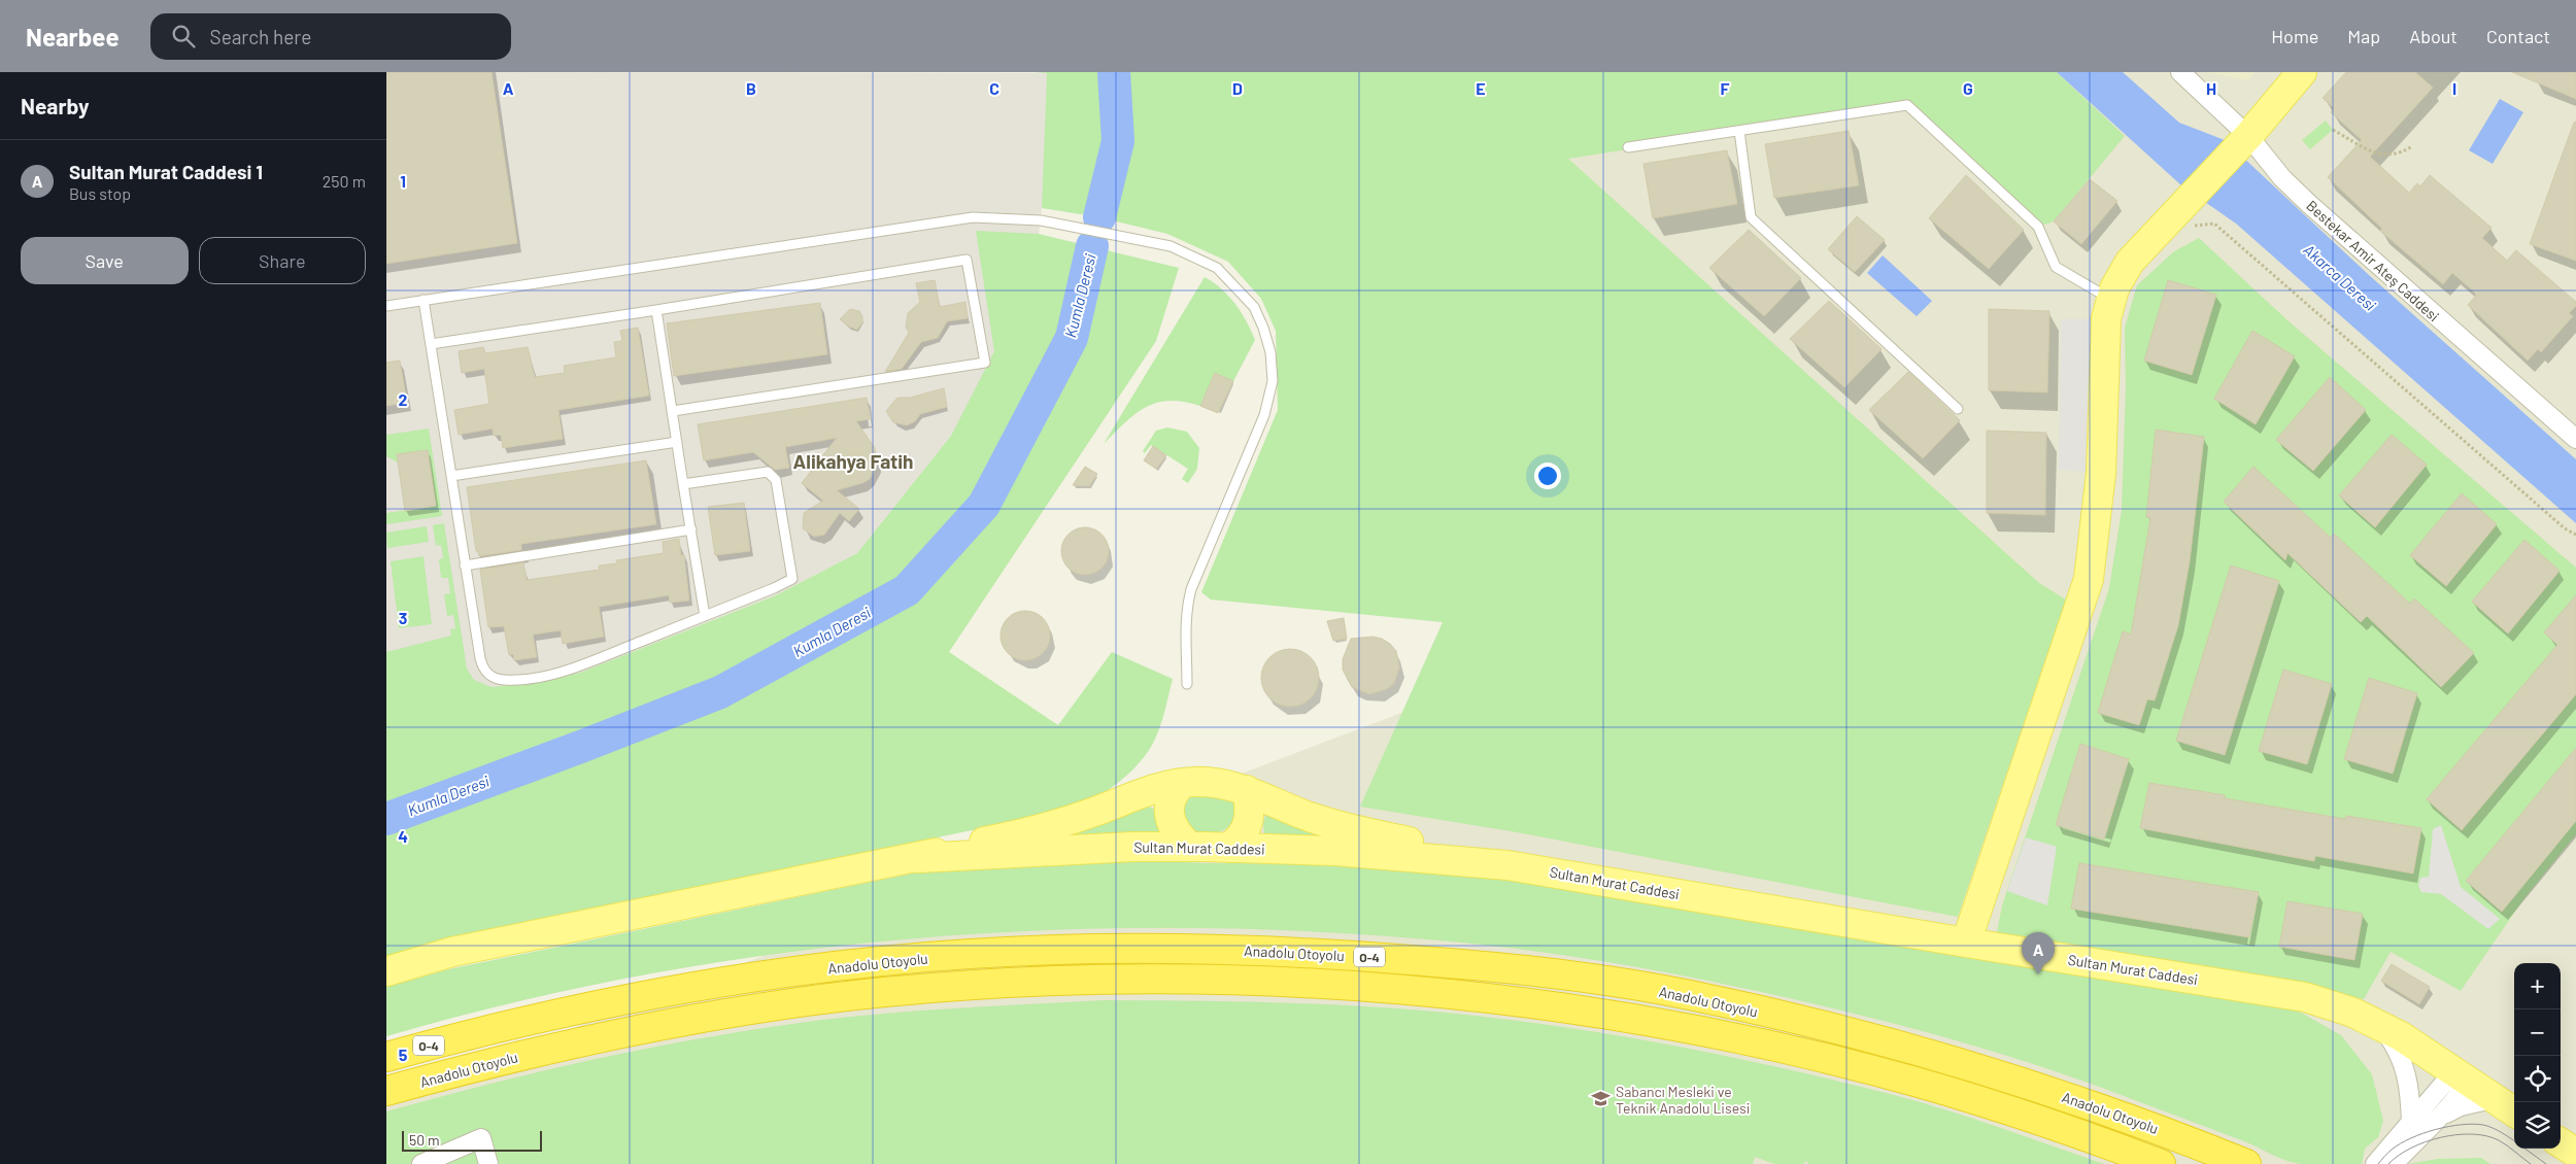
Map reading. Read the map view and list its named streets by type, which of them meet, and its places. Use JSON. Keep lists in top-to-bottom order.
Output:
{
  "streets": {
    "highway": ["Anadolu Otoyolu", "O-4"],
    "main road": ["Sultan Murat Caddesi"],
    "street": ["Bestekar Amir Ateş Caddesi"]
  },
  "districts": ["Alikahya Fatih"],
  "water": ["Akarca Deresi", "Kumla Deresi"],
  "places": {
    "school or university": ["Sabancı Mesleki ve Teknik Anadolu Lisesi"]
  },
  "scale_bar": "50 m",
  "page": {
    "header": "Nearbee",
    "search": "Search here",
    "nav": [
      "Home",
      "Map",
      "About",
      "Contact"
    ],
    "heading": "Nearby",
    "list": [
      {
        "mark": "A",
        "name": "Sultan Murat Caddesi 1",
        "note": "Bus stop",
        "value": "250 m"
      }
    ],
    "buttons": ["Save", "Share"],
    "pins": "A",
    "map_buttons": ["+", "−"],
    "scale": "50 m"
  },
  "grid": {
    "columns": [
      "A",
      "B",
      "C",
      "D",
      "E",
      "F",
      "G",
      "H",
      "I"
    ],
    "rows": [
      "1",
      "2",
      "3",
      "4",
      "5"
    ]
  }
}
